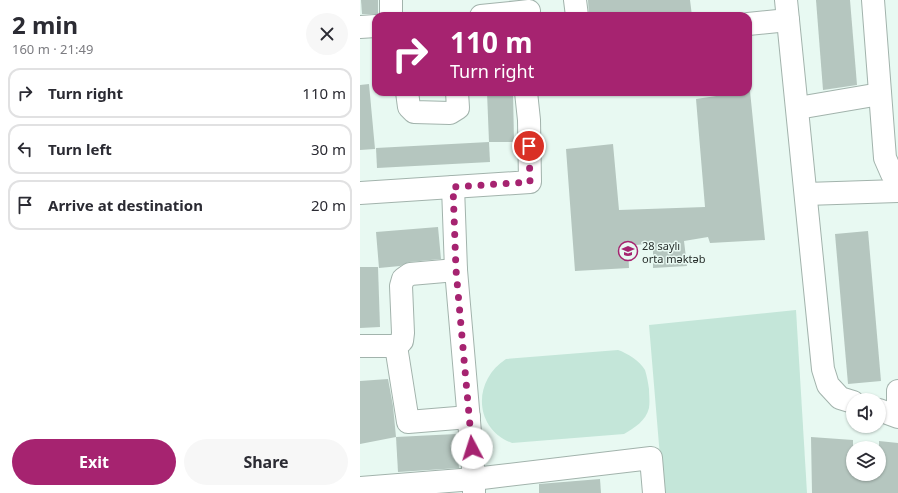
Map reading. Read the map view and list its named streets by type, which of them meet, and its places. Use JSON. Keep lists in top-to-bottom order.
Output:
{
  "places": {
    "school or university": ["28 saylı orta məktəb"]
  },
  "page": {
    "heading": ["2 min", "160 m · 21:49"],
    "turn": ["110 m", "Turn right"],
    "list": [
      {
        "name": "Turn right",
        "value": "110 m"
      },
      {
        "name": "Turn left",
        "value": "30 m"
      },
      {
        "name": "Arrive at destination",
        "value": "20 m"
      }
    ],
    "buttons": ["Exit", "Share"]
  }
}
